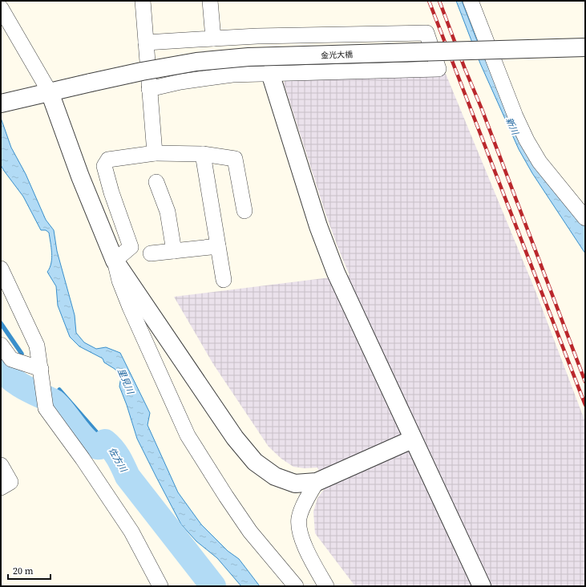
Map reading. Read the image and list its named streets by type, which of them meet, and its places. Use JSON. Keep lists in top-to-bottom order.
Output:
{
  "streets": {
    "street": ["金光大橋"]
  },
  "water": ["新川", "里見川", "佐方川"],
  "scale_bar": "20 m"
}
